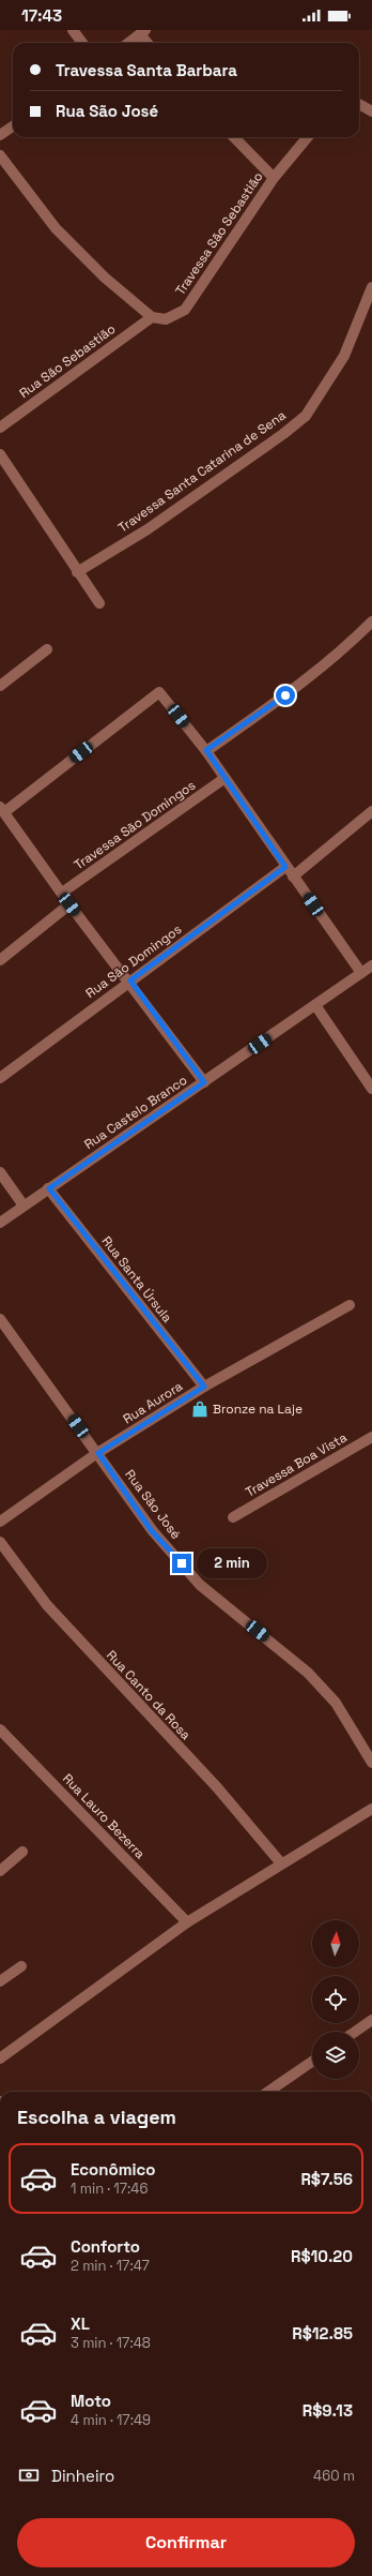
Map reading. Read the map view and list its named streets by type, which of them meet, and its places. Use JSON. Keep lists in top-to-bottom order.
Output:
{
  "streets": {
    "street": [
      "Travessa São Sebastião",
      "Rua São Sebastião",
      "Travessa Santa Catarina de Sena",
      "Travessa São Domingos",
      "Rua São Domingos",
      "Rua Castelo Branco",
      "Rua Santa Úrsula",
      "Rua Aurora",
      "Travessa Boa Vista",
      "Rua São José",
      "Rua Canto da Rosa",
      "Rua Lauro Bezerra"
    ]
  },
  "crossings": [
    ["Travessa São Sebastião", "Rua São Sebastião"],
    ["Rua Castelo Branco", "Rua Santa Úrsula"],
    ["Rua Santa Úrsula", "Rua Aurora"],
    ["Rua Aurora", "Rua São José"]
  ],
  "places": {
    "shop": ["Bronze na Laje"]
  },
  "north": "top",
  "page": {
    "status": "17:43",
    "banner": ["Travessa Santa Barbara", "Rua São José"],
    "bubble": "2 min",
    "heading": "Escolha a viagem",
    "list": [
      {
        "name": "Econômico",
        "note": "1 min · 17:46",
        "value": "R$7.56"
      },
      {
        "name": "Conforto",
        "note": "2 min · 17:47",
        "value": "R$10.20"
      },
      {
        "name": "XL",
        "note": "3 min · 17:48",
        "value": "R$12.85"
      },
      {
        "name": "Moto",
        "note": "4 min · 17:49",
        "value": "R$9.13"
      }
    ],
    "pay": ["Dinheiro", "460 m"],
    "buttons": "Confirmar"
  }
}
